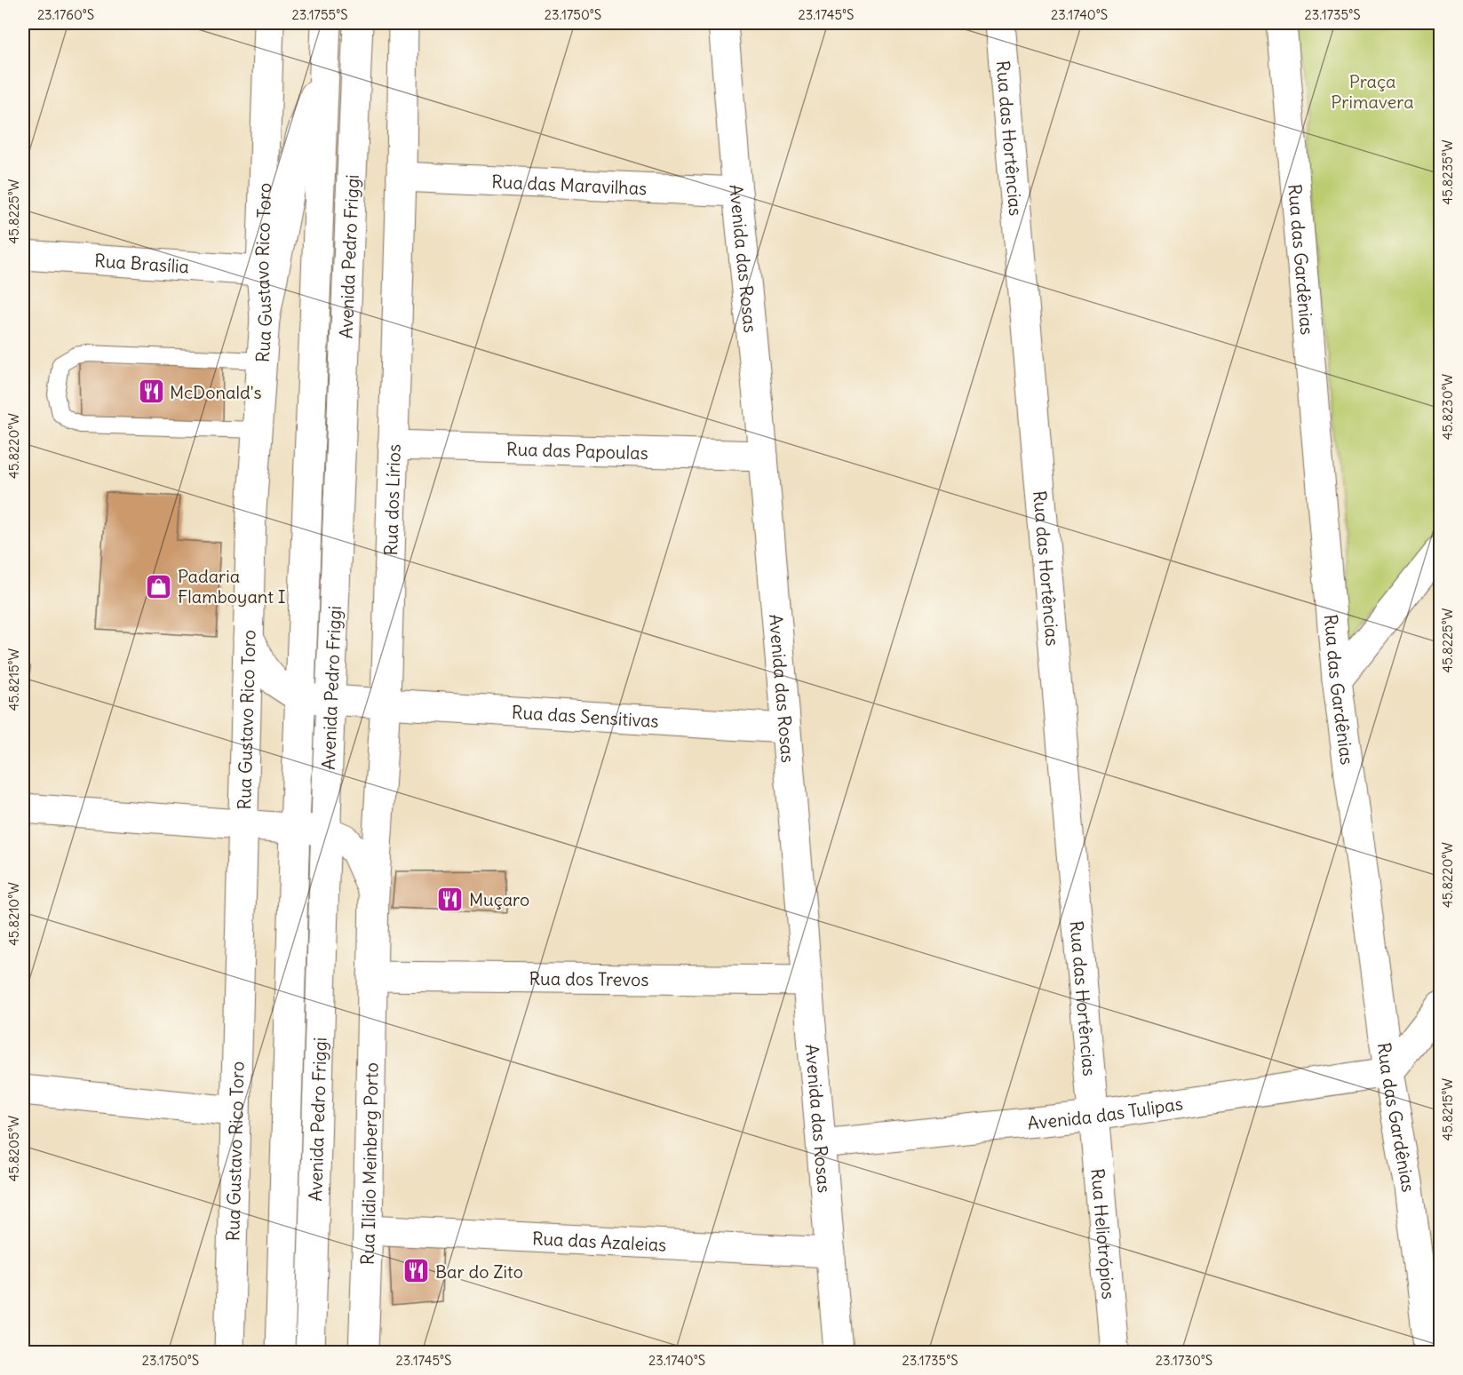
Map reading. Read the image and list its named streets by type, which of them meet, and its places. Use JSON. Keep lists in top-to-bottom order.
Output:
{
  "streets": {
    "street": [
      "Rua das Hortências",
      "Rua das Maravilhas",
      "Avenida Pedro Friggi",
      "Avenida das Rosas",
      "Rua das Gardênias",
      "Rua Brasília",
      "Rua Gustavo Rico Toro",
      "Rua das Papoulas",
      "Rua dos Lírios",
      "Rua das Sensitivas",
      "Rua dos Trevos",
      "Avenida das Tulipas",
      "Rua Ilidio Meinberg Porto",
      "Rua Heliotrópios",
      "Rua das Azaleias"
    ]
  },
  "crossings": [
    ["Rua das Hortências", "Avenida das Tulipas"],
    ["Rua das Hortências", "Rua Heliotrópios"],
    ["Rua das Maravilhas", "Avenida das Rosas"],
    ["Rua das Maravilhas", "Rua dos Lírios"],
    ["Avenida Pedro Friggi", "Rua das Sensitivas"],
    ["Avenida das Rosas", "Rua das Papoulas"],
    ["Avenida das Rosas", "Rua das Sensitivas"],
    ["Avenida das Rosas", "Rua dos Trevos"],
    ["Avenida das Rosas", "Avenida das Tulipas"],
    ["Avenida das Rosas", "Rua das Azaleias"],
    ["Rua das Gardênias", "Avenida das Tulipas"],
    ["Rua Brasília", "Rua Gustavo Rico Toro"],
    ["Rua das Papoulas", "Rua dos Lírios"],
    ["Rua dos Lírios", "Rua das Sensitivas"],
    ["Rua dos Lírios", "Rua dos Trevos"],
    ["Rua dos Lírios", "Rua Ilidio Meinberg Porto"],
    ["Rua dos Trevos", "Rua Ilidio Meinberg Porto"],
    ["Avenida das Tulipas", "Rua Heliotrópios"],
    ["Rua Ilidio Meinberg Porto", "Rua das Azaleias"]
  ],
  "parks": ["Praça Primavera"],
  "places": {
    "restaurant": ["McDonald's", "Muçaro", "Bar do Zito"],
    "shop": ["Padaria Flamboyant I"]
  },
  "coordinates": [
    "23.1760°S",
    "23.1755°S",
    "23.1750°S",
    "23.1745°S",
    "23.1740°S",
    "23.1735°S",
    "45.8235°W",
    "45.8225°W",
    "45.8230°W",
    "45.8220°W",
    "45.8215°W",
    "45.8210°W",
    "45.8205°W",
    "23.1730°S"
  ]
}
